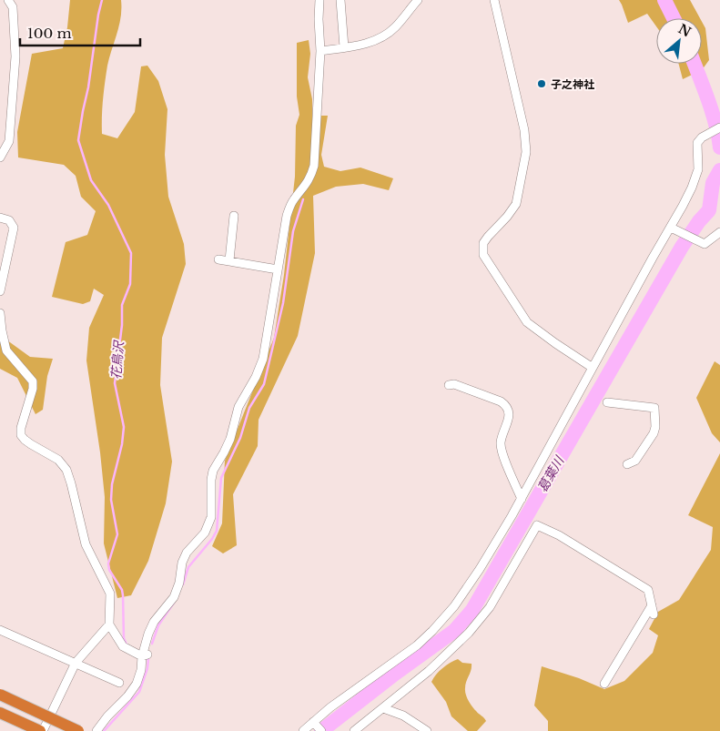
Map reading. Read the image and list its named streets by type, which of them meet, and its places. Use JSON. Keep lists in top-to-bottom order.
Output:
{
  "water": ["花鳥沢", "葛葉川"],
  "places": ["子之神社"],
  "scale_bar": "100 m",
  "north": "top right"
}
